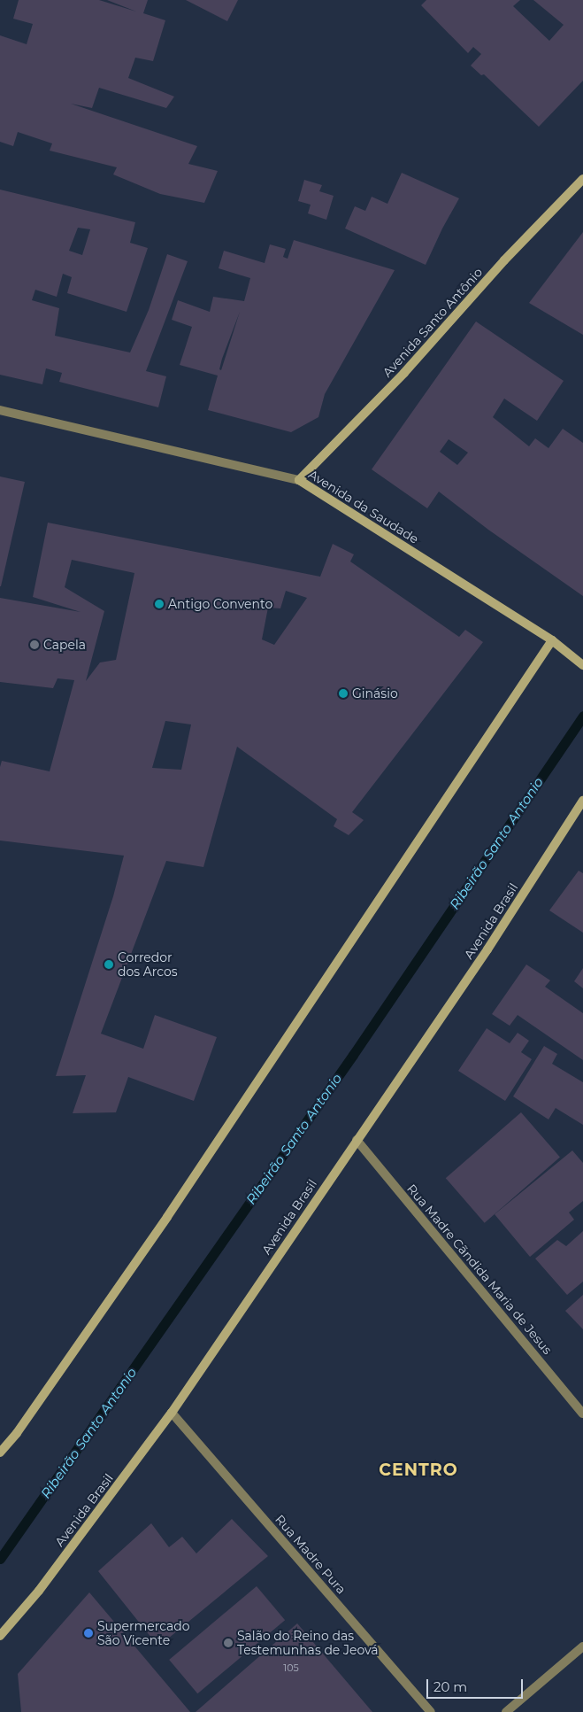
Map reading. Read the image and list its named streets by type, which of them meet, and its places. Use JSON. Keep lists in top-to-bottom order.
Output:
{
  "streets": {
    "main road": ["Avenida Santo Antônio", "Avenida da Saudade", "Avenida Brasil"],
    "street": ["Rua Madre Cãndida Maria de Jesus", "Rua Madre Pura"]
  },
  "crossings": [
    ["Avenida Santo Antônio", "Avenida da Saudade"],
    ["Avenida Brasil", "Rua Madre Cãndida Maria de Jesus"],
    ["Avenida Brasil", "Rua Madre Pura"]
  ],
  "districts": ["CENTRO"],
  "water": ["Ribeirão Santo Antonio"],
  "places": [
    "Antigo Convento",
    "Capela",
    "Ginásio",
    "Corredor dos Arcos",
    "Supermercado São Vicente",
    "Salão do Reino das Testemunhas de Jeová"
  ],
  "house_numbers": ["105"],
  "scale_bar": "20 m"
}
